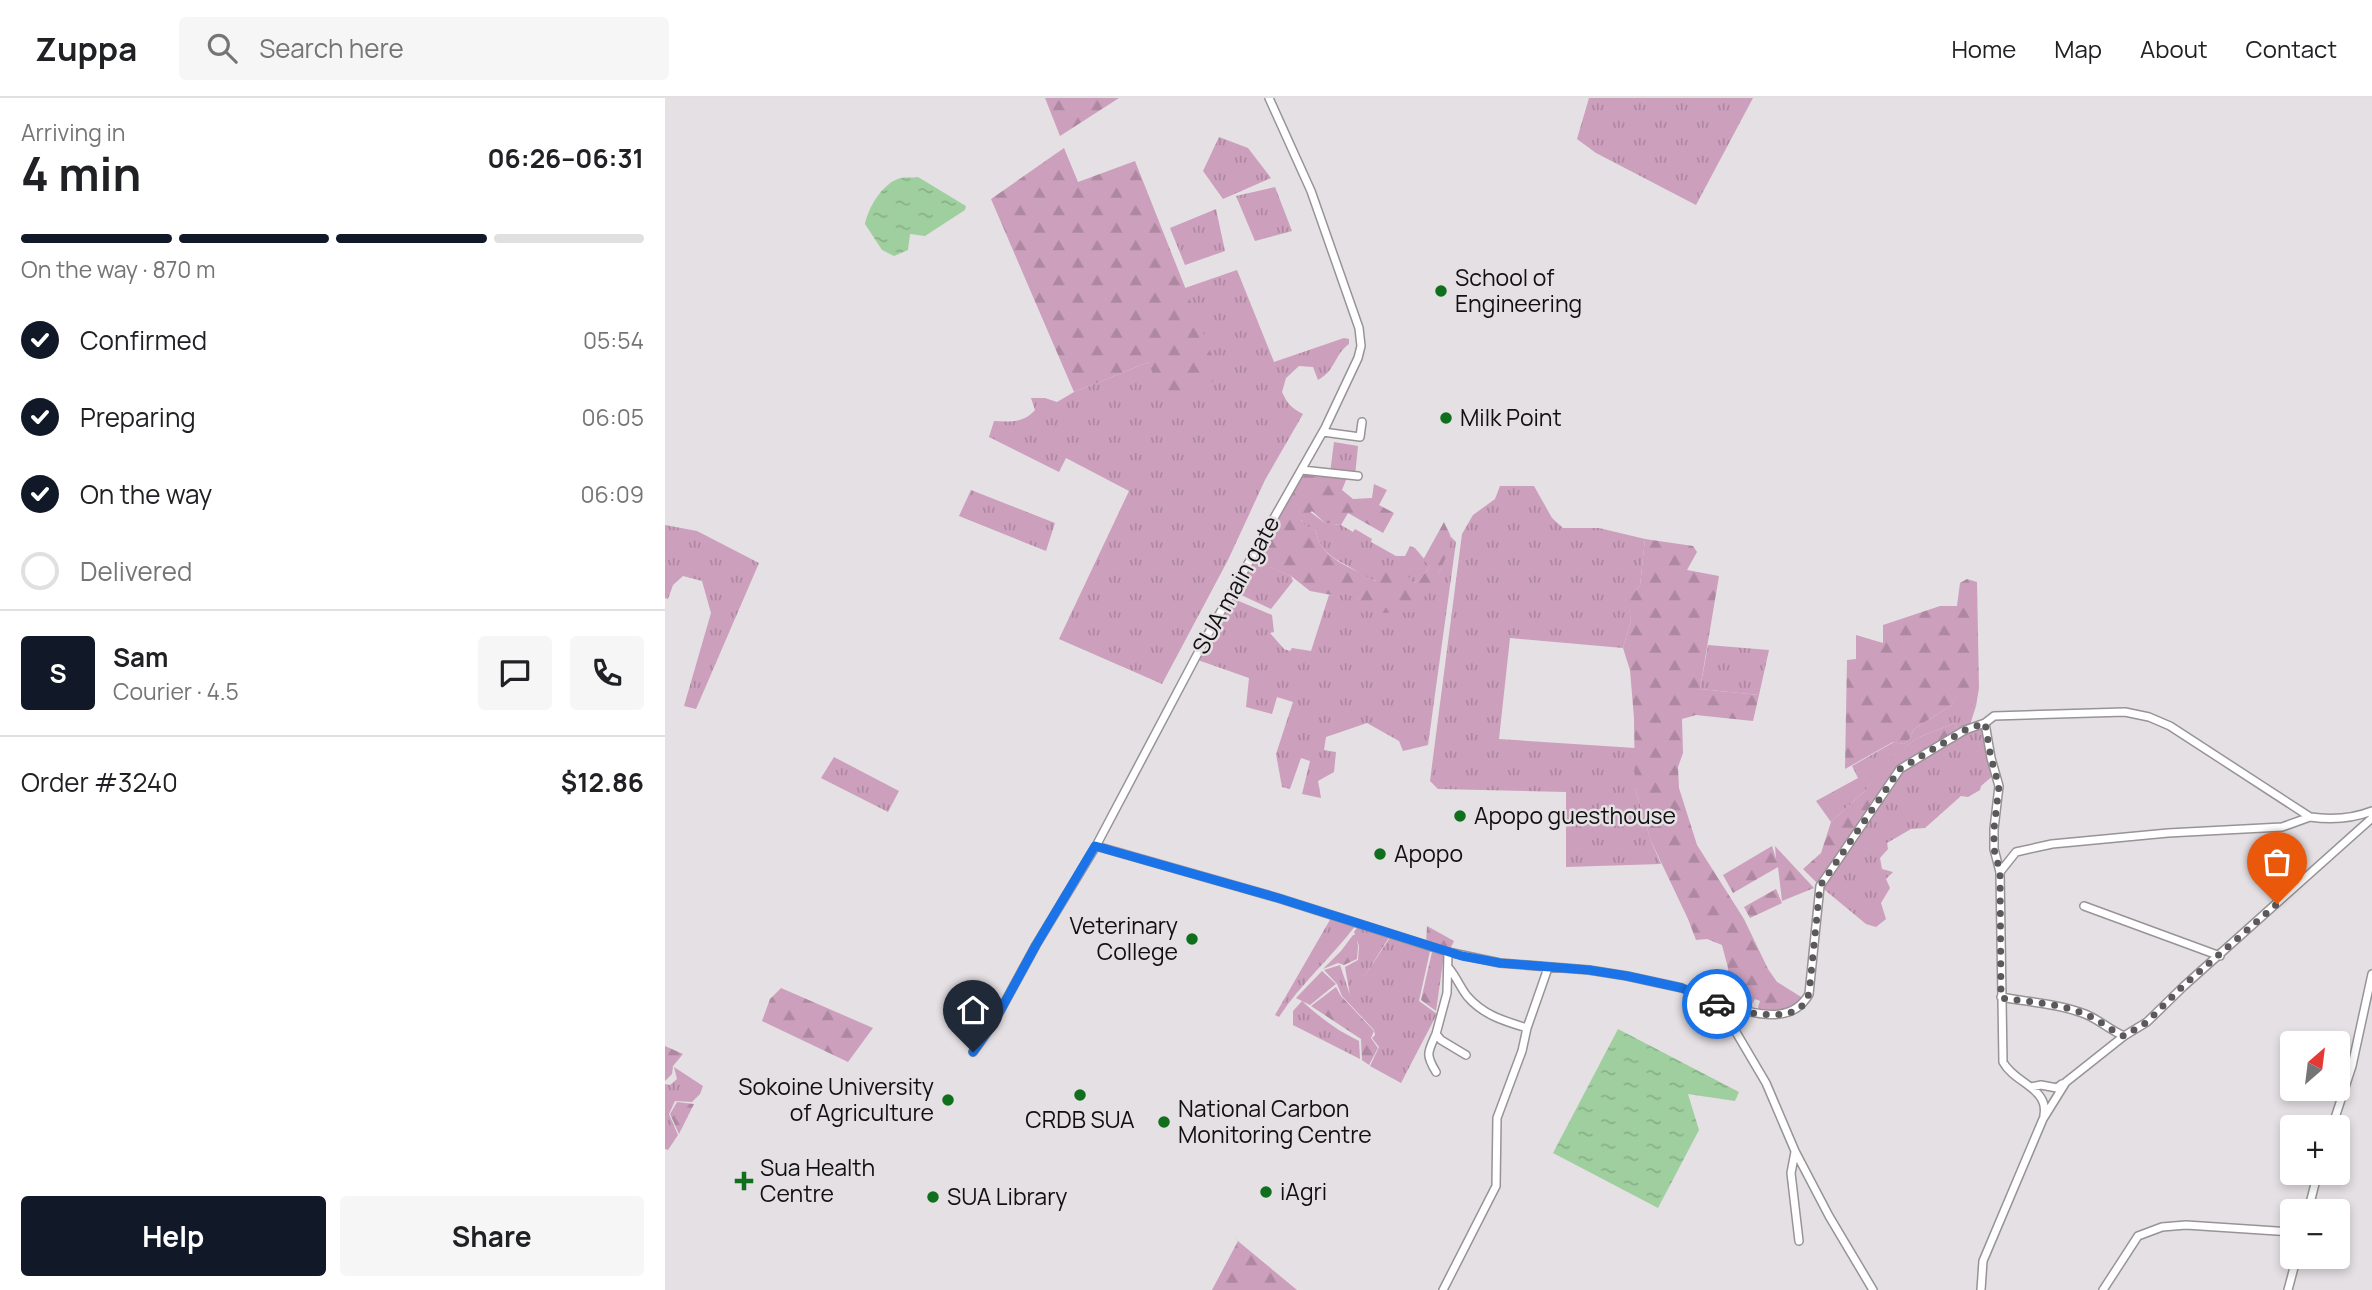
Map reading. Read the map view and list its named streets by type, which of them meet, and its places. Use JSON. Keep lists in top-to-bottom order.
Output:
{
  "streets": {
    "street": ["SUA main gate"]
  },
  "places": {
    "other": [
      "School of Engineering",
      "Milk Point",
      "Apopo guesthouse",
      "Apopo",
      "Veterinary College",
      "CRDB SUA",
      "Sokoine University of Agriculture",
      "National Carbon Monitoring Centre",
      "iAgri",
      "SUA Library"
    ],
    "health": ["Sua Health Centre"]
  },
  "north": "top right",
  "page": {
    "header": "Zuppa",
    "search": "Search here",
    "nav": [
      "Home",
      "Map",
      "About",
      "Contact"
    ],
    "heading": ["4 min", "Arriving in", "06:26–06:31"],
    "panel": [
      "Sam",
      "Courier · 4.5",
      "Order #3240",
      "$12.86"
    ],
    "bar": "On the way · 870 m",
    "list": [
      ["Confirmed", "05:54"],
      ["Preparing", "06:05"],
      ["On the way", "06:09"],
      "Delivered"
    ],
    "round": "S",
    "map_buttons": ["+", "−"],
    "buttons": ["Help", "Share"]
  }
}
